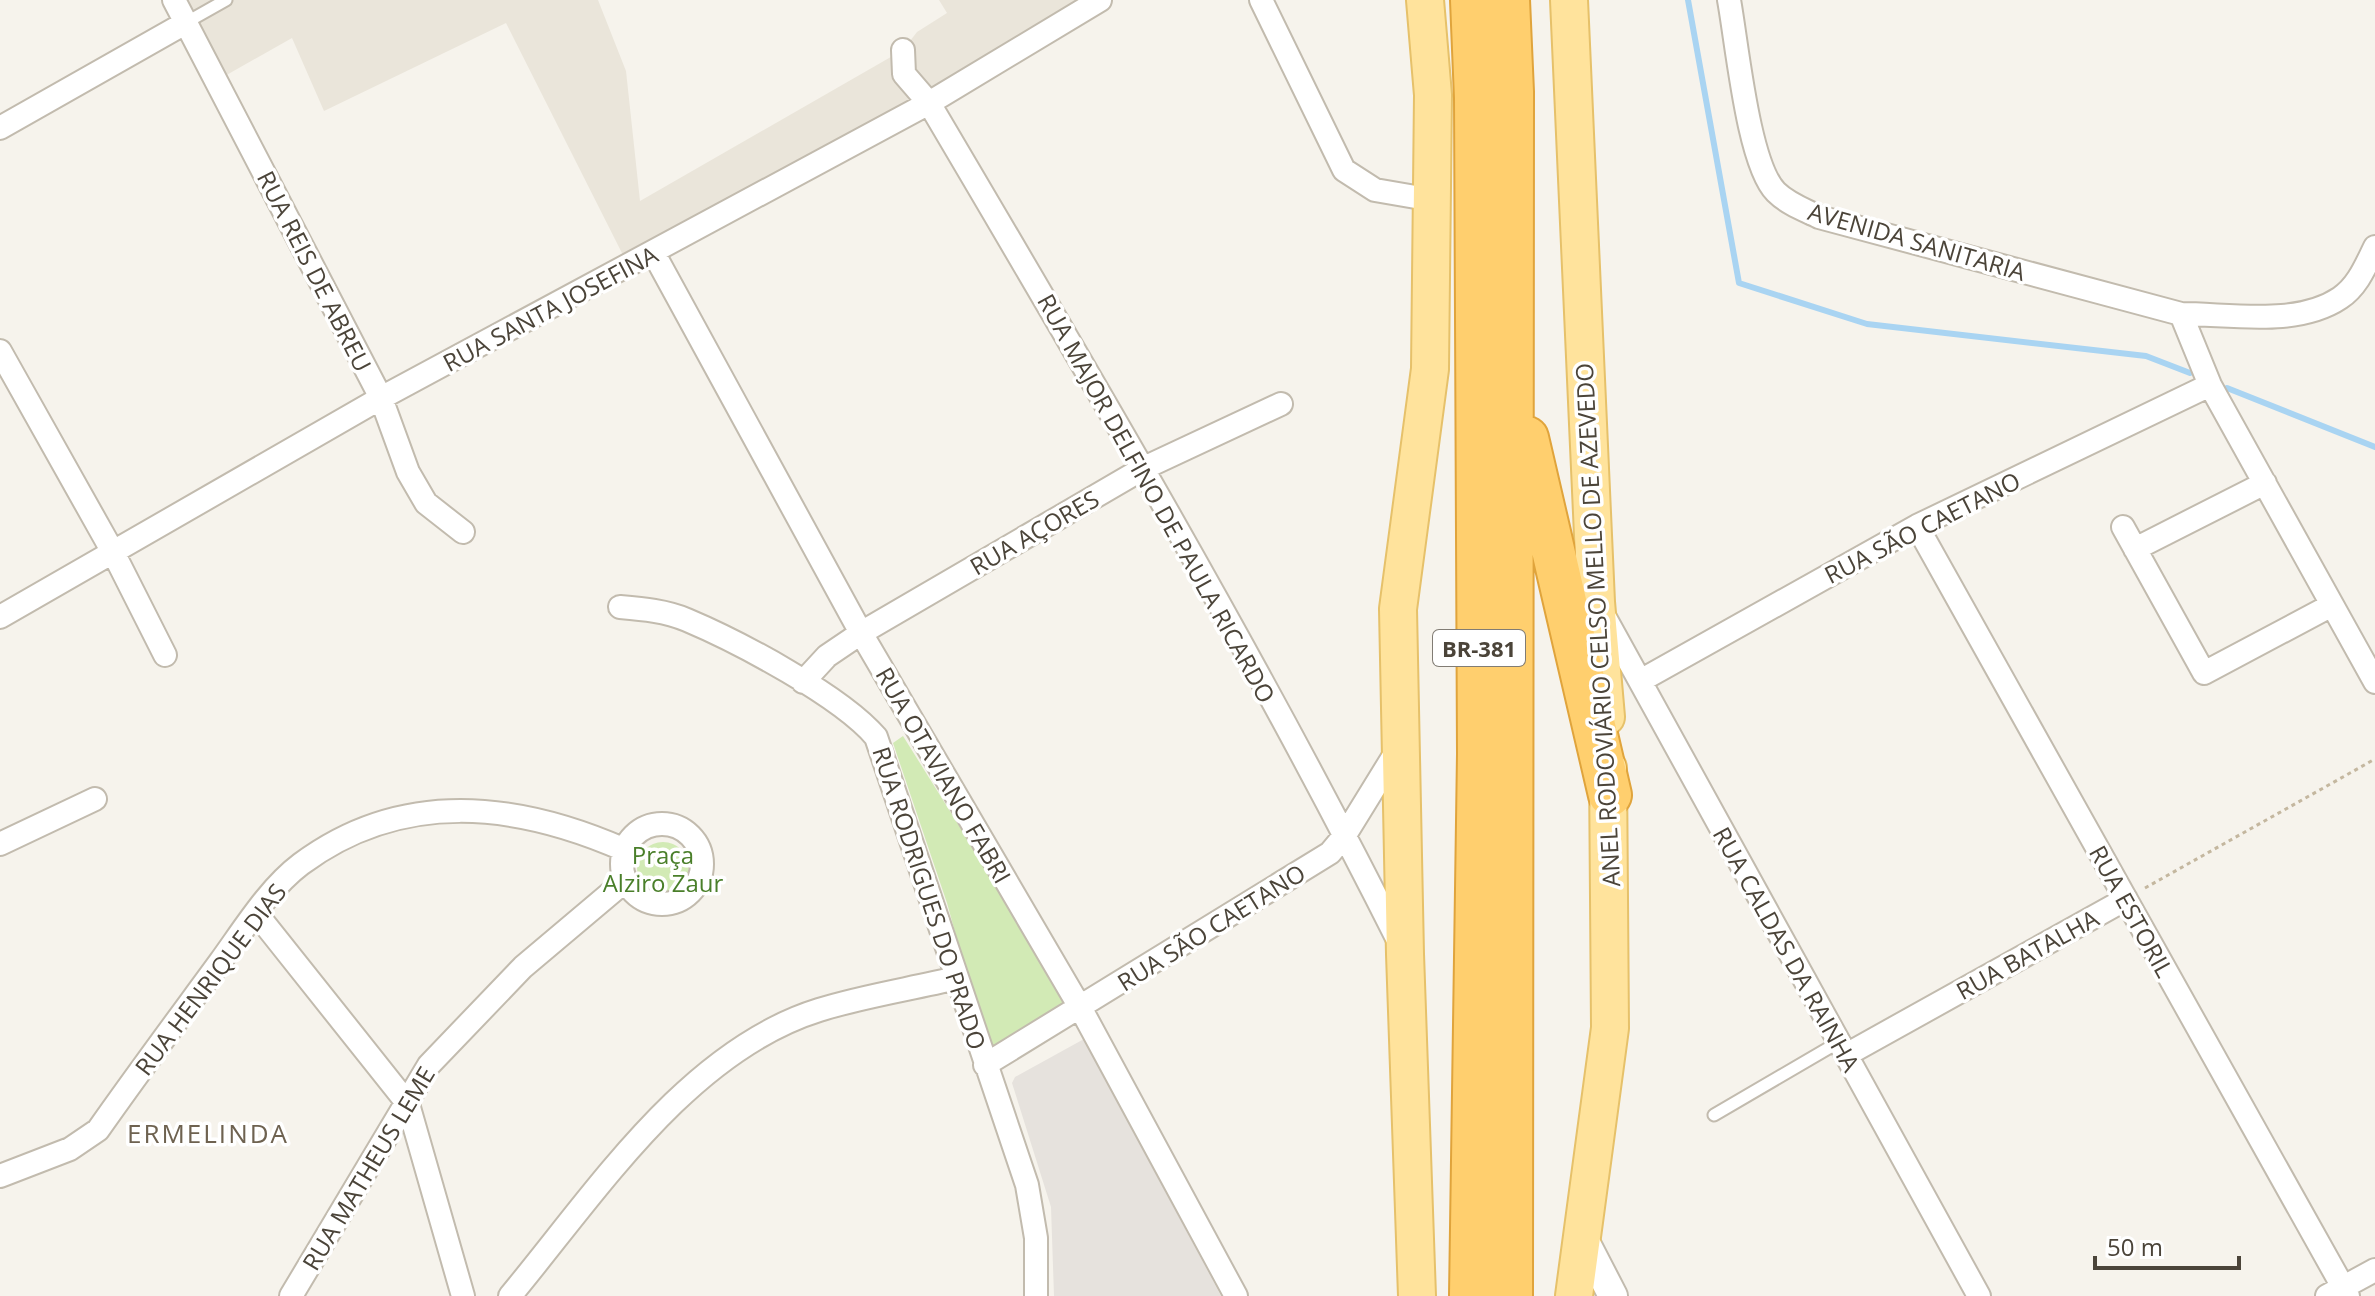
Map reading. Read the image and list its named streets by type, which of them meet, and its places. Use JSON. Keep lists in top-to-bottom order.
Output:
{
  "streets": {
    "highway": ["BR-381"],
    "main road": ["ANEL RODOVIÁRIO CELSO MELLO DE AZEVEDO"],
    "street": [
      "AVENIDA SANITARIA",
      "RUA REIS DE ABREU",
      "RUA SANTA JOSEFINA",
      "RUA MAJOR DELFINO DE PAULA RICARDO",
      "RUA SÃO CAETANO",
      "RUA AÇORES",
      "RUA OTAVIANO FABRI",
      "RUA RODRIGUES DO PRADO",
      "RUA ESTORIL",
      "RUA CALDAS DA RAINHA",
      "RUA BATALHA",
      "RUA HENRIQUE DIAS",
      "RUA MATHEUS LEME"
    ]
  },
  "crossings": [
    ["RUA REIS DE ABREU", "RUA SANTA JOSEFINA"],
    ["RUA SANTA JOSEFINA", "RUA MAJOR DELFINO DE PAULA RICARDO"],
    ["RUA SANTA JOSEFINA", "RUA OTAVIANO FABRI"],
    ["RUA MAJOR DELFINO DE PAULA RICARDO", "RUA SÃO CAETANO"],
    ["RUA MAJOR DELFINO DE PAULA RICARDO", "RUA AÇORES"],
    ["RUA SÃO CAETANO", "RUA OTAVIANO FABRI"],
    ["RUA SÃO CAETANO", "RUA RODRIGUES DO PRADO"],
    ["RUA SÃO CAETANO", "RUA ESTORIL"],
    ["RUA SÃO CAETANO", "RUA CALDAS DA RAINHA"],
    ["RUA AÇORES", "RUA OTAVIANO FABRI"],
    ["RUA AÇORES", "RUA RODRIGUES DO PRADO"],
    ["ANEL RODOVIÁRIO CELSO MELLO DE AZEVEDO", "RUA CALDAS DA RAINHA"],
    ["RUA ESTORIL", "RUA BATALHA"],
    ["RUA CALDAS DA RAINHA", "RUA BATALHA"],
    ["RUA HENRIQUE DIAS", "RUA MATHEUS LEME"]
  ],
  "districts": ["ERMELINDA"],
  "parks": ["Praça Alziro Zaur"],
  "scale_bar": "50 m"
}
